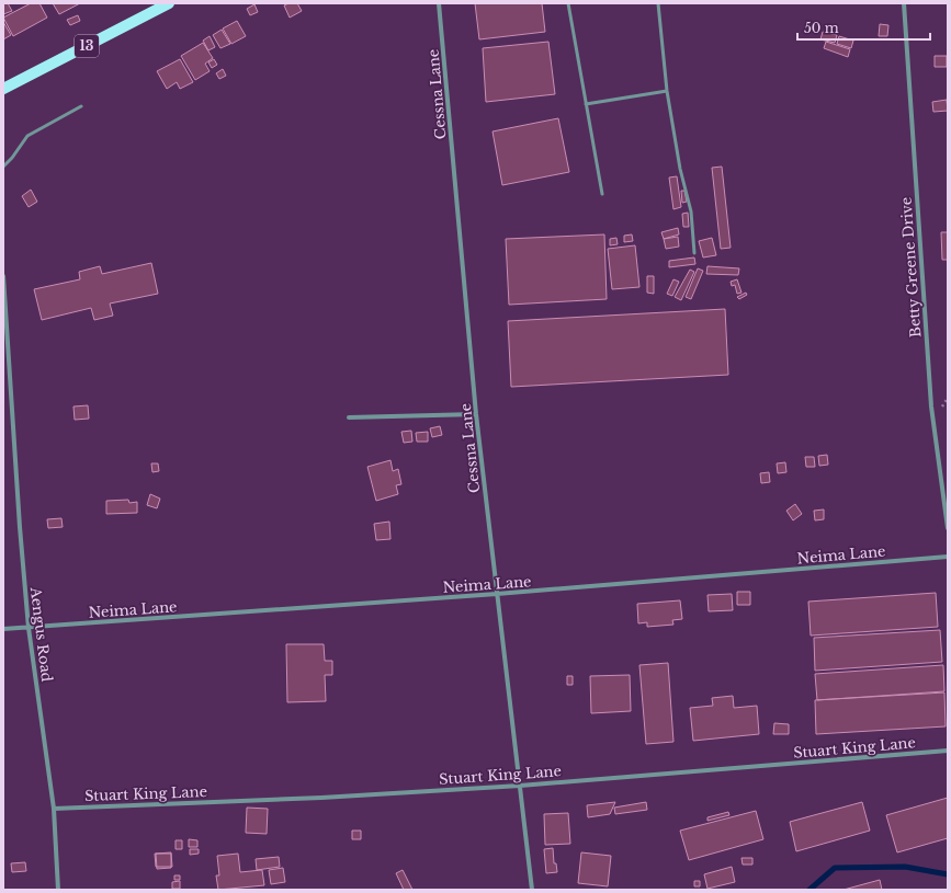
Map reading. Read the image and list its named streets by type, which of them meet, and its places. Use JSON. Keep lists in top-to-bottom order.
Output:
{
  "streets": {
    "main road": ["13"],
    "street": [
      "Cessna Lane",
      "Betty Greene Drive",
      "Neima Lane",
      "Aengus Road",
      "Stuart King Lane"
    ]
  },
  "crossings": [
    ["Cessna Lane", "Neima Lane"],
    ["Cessna Lane", "Stuart King Lane"],
    ["Neima Lane", "Aengus Road"],
    ["Aengus Road", "Stuart King Lane"]
  ],
  "scale_bar": "50 m"
}
